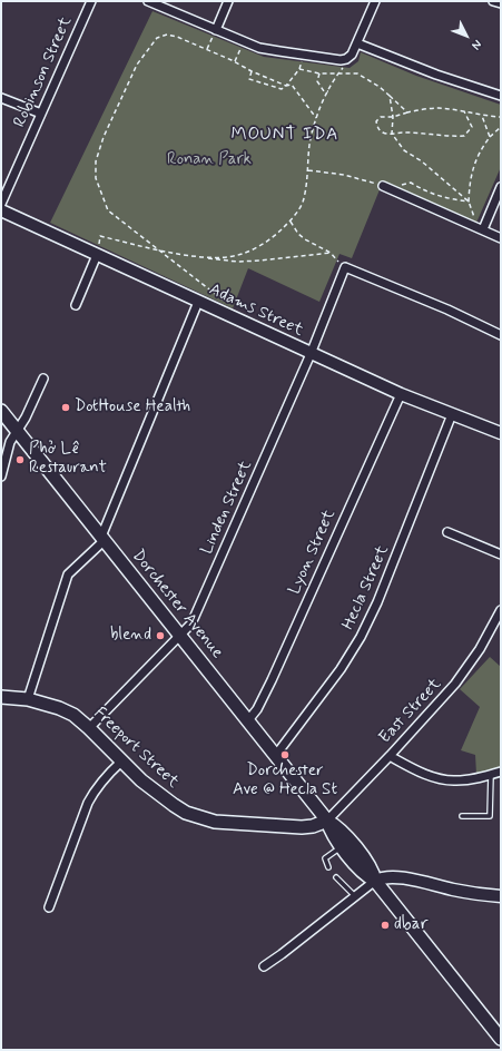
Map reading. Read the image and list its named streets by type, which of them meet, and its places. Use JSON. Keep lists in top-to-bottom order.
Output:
{
  "streets": {
    "main road": ["Adams Street", "Dorchester Avenue", "Freeport Street"],
    "street": [
      "Robinson Street",
      "Linden Street",
      "Lyon Street",
      "Hecla Street",
      "East Street"
    ]
  },
  "crossings": [
    ["Adams Street", "Linden Street"],
    ["Adams Street", "Lyon Street"],
    ["Adams Street", "Hecla Street"],
    ["Linden Street", "Dorchester Avenue"],
    ["Linden Street", "Freeport Street"],
    ["Lyon Street", "Dorchester Avenue"],
    ["Hecla Street", "Dorchester Avenue"],
    ["Dorchester Avenue", "East Street"],
    ["Dorchester Avenue", "Freeport Street"],
    ["East Street", "Freeport Street"]
  ],
  "districts": ["MOUNT IDA"],
  "parks": ["Ronan Park"],
  "places": [
    "DotHouse Health",
    "Phở Lê Restaurant",
    "blend",
    "Dorchester Ave @ Hecla St",
    "dbar"
  ],
  "north": "bottom right"
}
